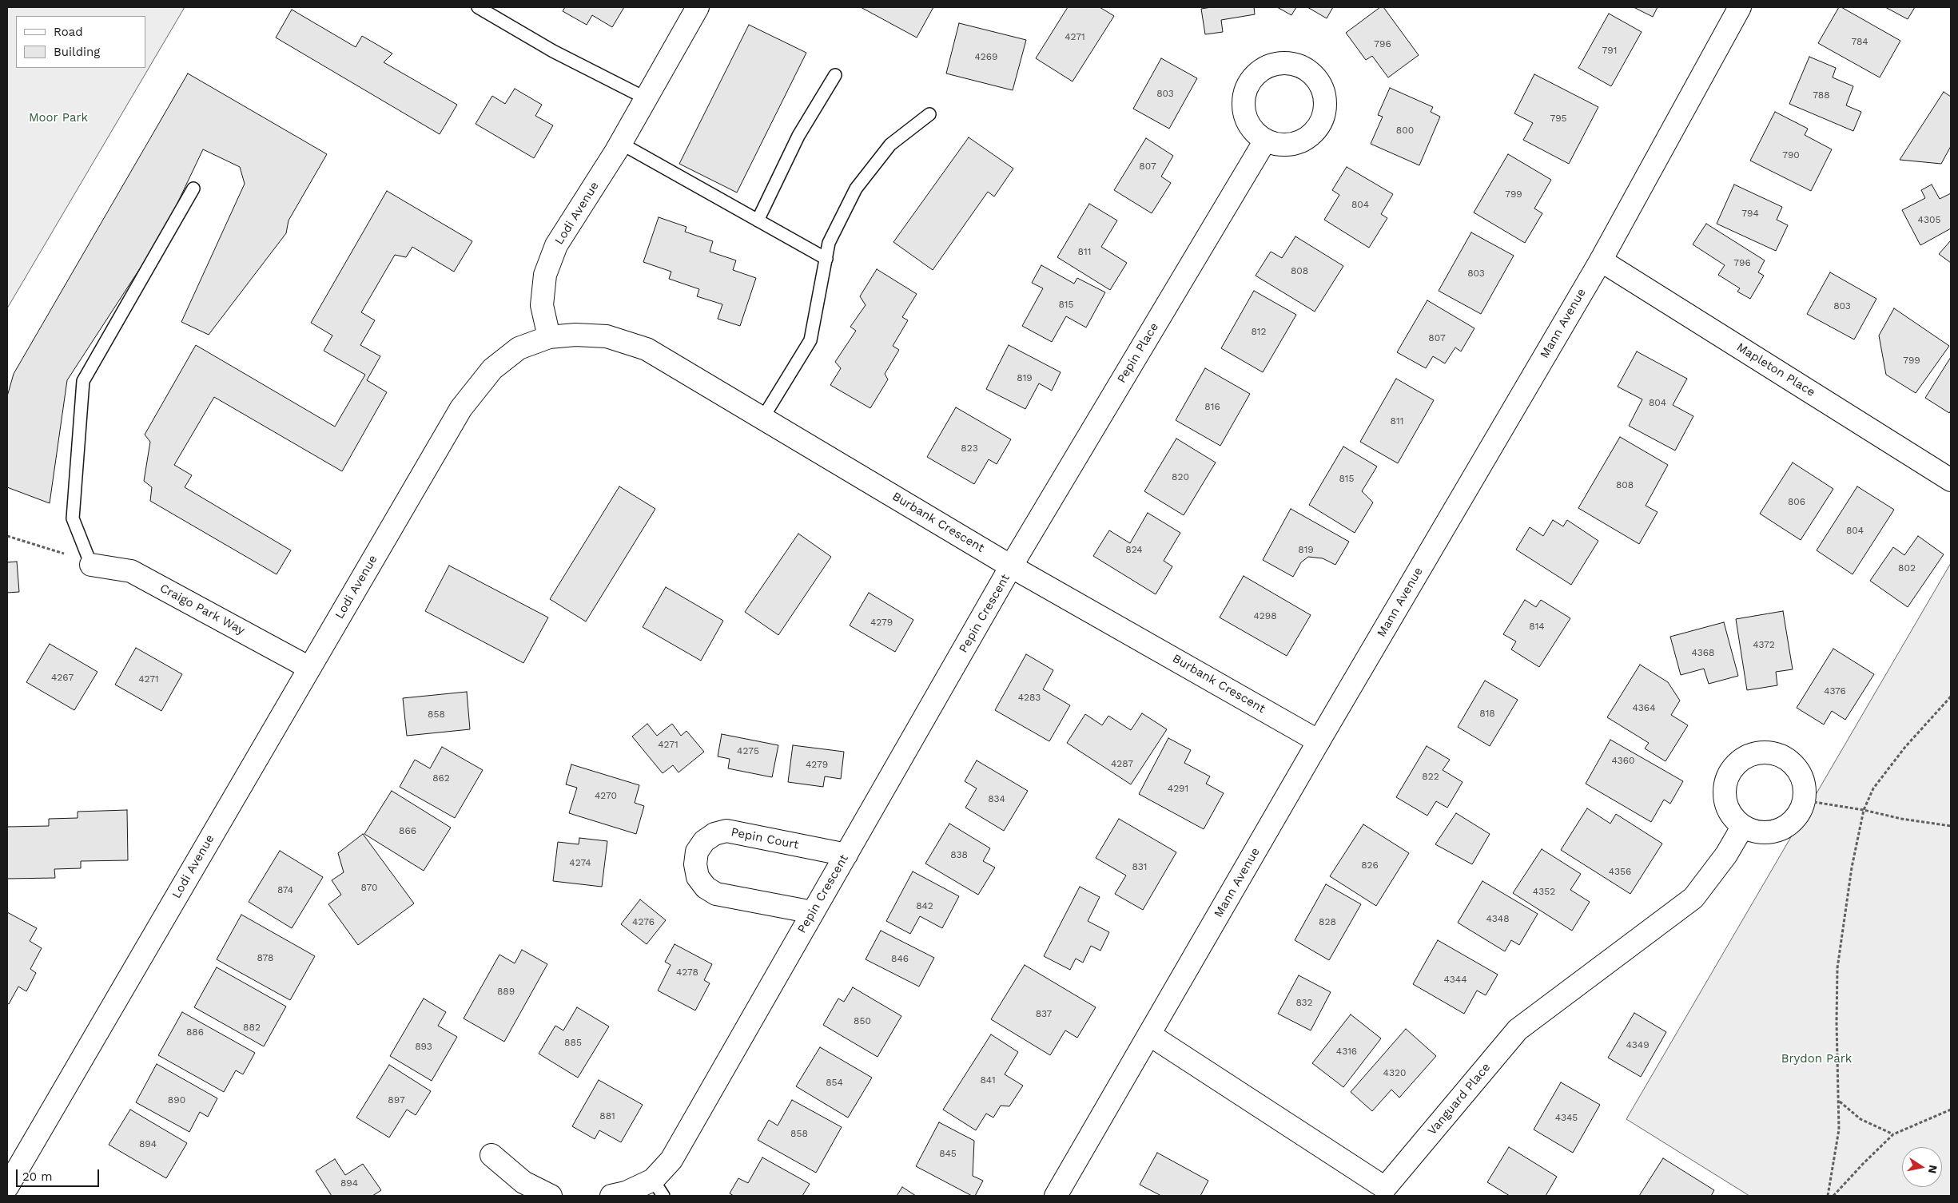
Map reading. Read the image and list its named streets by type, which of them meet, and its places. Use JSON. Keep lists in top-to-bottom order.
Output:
{
  "streets": {
    "street": [
      "Lodi Avenue",
      "Mann Avenue",
      "Pepin Place",
      "Mapleton Place",
      "Burbank Crescent",
      "Craigo Park Way",
      "Pepin Crescent",
      "Pepin Court",
      "Vanguard Place"
    ]
  },
  "crossings": [
    ["Lodi Avenue", "Burbank Crescent"],
    ["Lodi Avenue", "Craigo Park Way"],
    ["Mann Avenue", "Mapleton Place"],
    ["Mann Avenue", "Burbank Crescent"],
    ["Mann Avenue", "Vanguard Place"],
    ["Pepin Place", "Burbank Crescent"],
    ["Pepin Place", "Pepin Crescent"],
    ["Burbank Crescent", "Pepin Crescent"],
    ["Pepin Crescent", "Pepin Court"]
  ],
  "parks": ["Moor Park", "Brydon Park"],
  "house_numbers": [
    "4271",
    "784",
    "796",
    "791",
    "4269",
    "803",
    "788",
    "795",
    "800",
    "790",
    "807",
    "799",
    "804",
    "794",
    "4305",
    "811",
    "796",
    "808",
    "803",
    "815",
    "803",
    "812",
    "807",
    "799",
    "819",
    "804",
    "816",
    "811",
    "823",
    "820",
    "815",
    "808",
    "806",
    "804",
    "824",
    "819",
    "802",
    "4298",
    "4279",
    "814",
    "4372",
    "4368",
    "4267",
    "4271",
    "4376",
    "4283",
    "4364",
    "818",
    "858",
    "4271",
    "4275",
    "4360",
    "4287",
    "4279",
    "822",
    "862",
    "4291",
    "4270",
    "834",
    "866",
    "838",
    "4274",
    "826",
    "831",
    "4356",
    "870",
    "874",
    "4352",
    "842",
    "4348",
    "4276",
    "828",
    "878",
    "846",
    "4278",
    "4344",
    "889",
    "832",
    "837",
    "850",
    "882",
    "886",
    "885",
    "4349",
    "893",
    "4316",
    "4320",
    "841",
    "854",
    "890",
    "897",
    "881",
    "4345",
    "858",
    "894",
    "845",
    "894"
  ],
  "legend": ["Road", "Building"],
  "scale_bar": "20 m",
  "north": "right"
}
